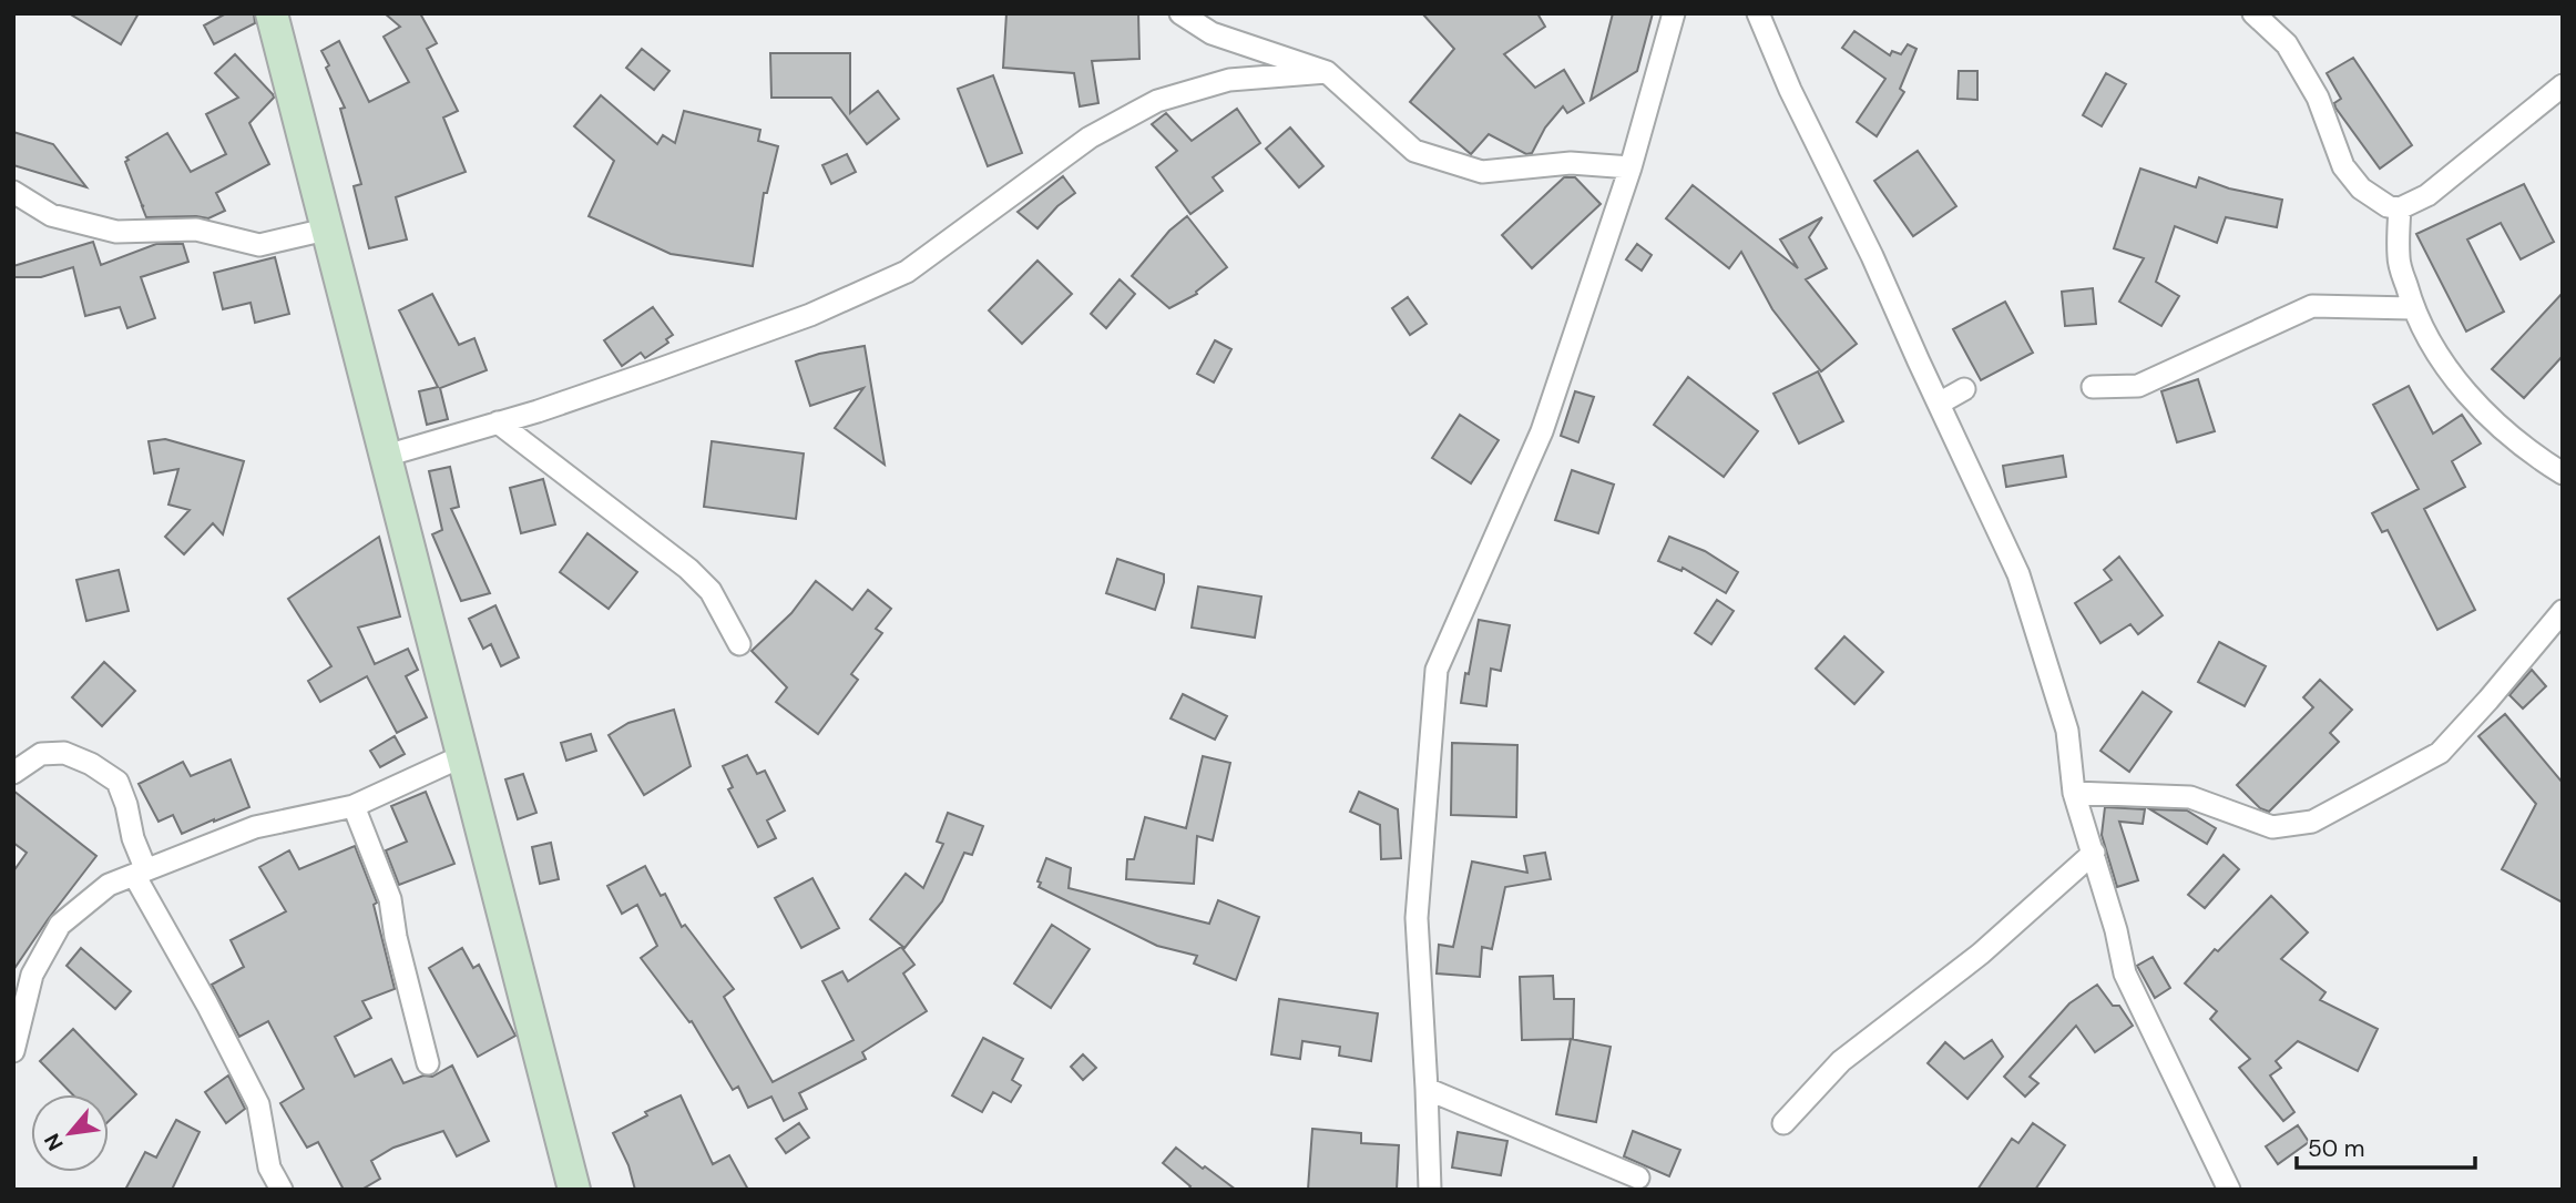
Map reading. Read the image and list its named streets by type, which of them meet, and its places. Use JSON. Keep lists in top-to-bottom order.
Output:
{
  "scale_bar": "50 m",
  "north": "bottom left"
}
